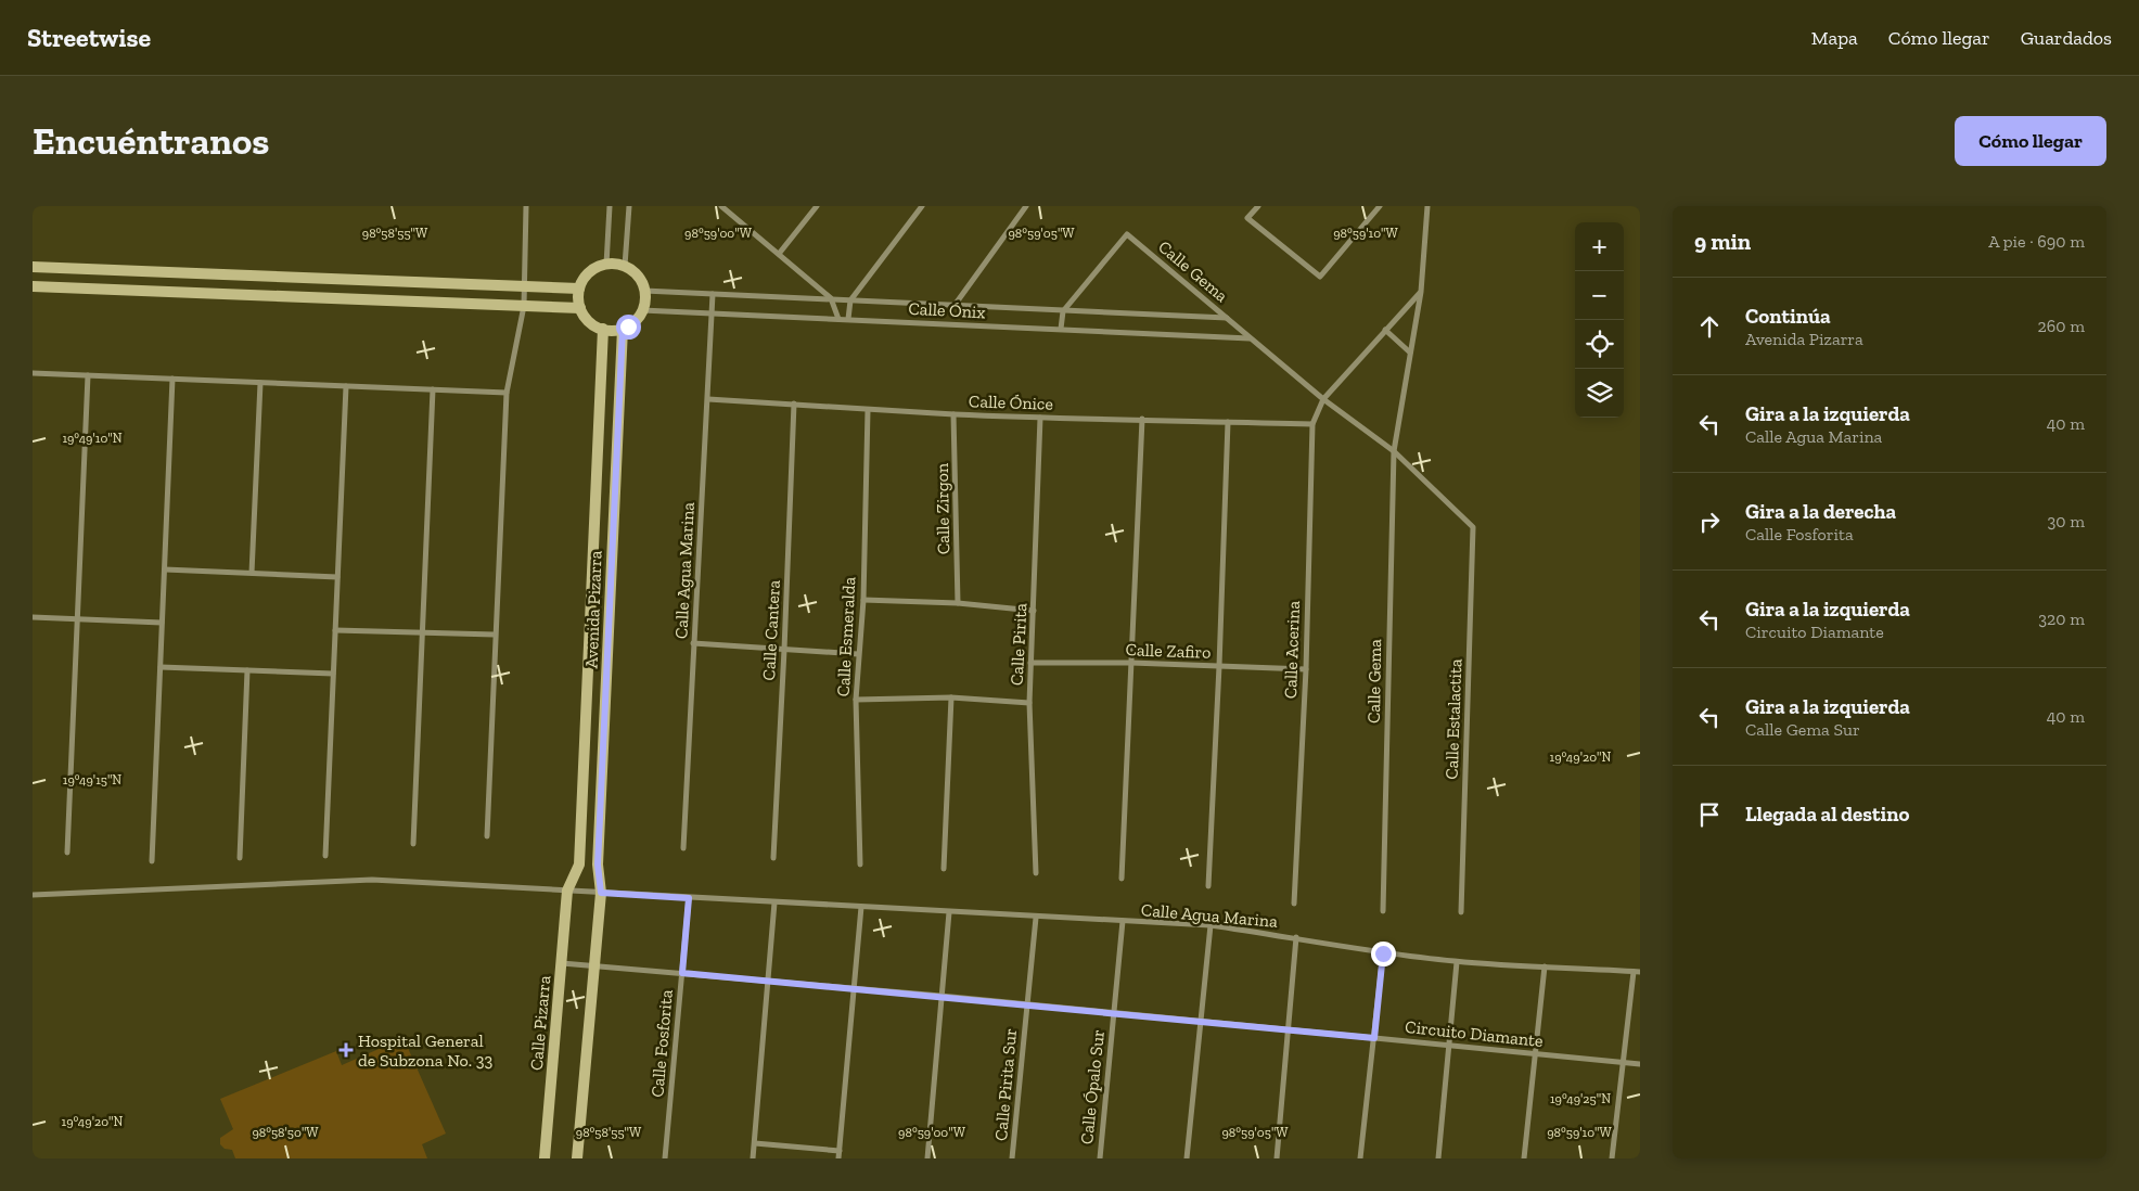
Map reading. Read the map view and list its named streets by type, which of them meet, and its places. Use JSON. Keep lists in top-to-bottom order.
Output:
{
  "streets": {
    "street": [
      "Calle Gema",
      "Calle Ónix",
      "Calle Ónice",
      "Calle Zirgon",
      "Calle Agua Marina",
      "Avenida Pizarra",
      "Calle Cantera",
      "Calle Esmeralda",
      "Calle Pirita",
      "Calle Acerina",
      "Calle Zafiro",
      "Calle Estalactita",
      "Calle Pizarra",
      "Circuito Diamante",
      "Calle Fosforita",
      "Calle Pirita Sur",
      "Calle Ópalo Sur"
    ]
  },
  "crossings": [
    ["Calle Gema", "Calle Ónix"],
    ["Calle Gema", "Calle Acerina"],
    ["Calle Gema", "Calle Estalactita"],
    ["Calle Ónix", "Calle Agua Marina"],
    ["Calle Ónix", "Avenida Pizarra"],
    ["Calle Ónice", "Calle Zirgon"],
    ["Calle Ónice", "Calle Agua Marina"],
    ["Calle Ónice", "Calle Cantera"],
    ["Calle Ónice", "Calle Esmeralda"],
    ["Calle Ónice", "Calle Pirita"],
    ["Calle Ónice", "Calle Acerina"],
    ["Calle Agua Marina", "Avenida Pizarra"],
    ["Calle Agua Marina", "Calle Pizarra"],
    ["Calle Agua Marina", "Calle Fosforita"],
    ["Calle Agua Marina", "Calle Pirita Sur"],
    ["Calle Agua Marina", "Calle Ópalo Sur"],
    ["Avenida Pizarra", "Calle Pizarra"],
    ["Calle Pirita", "Calle Zafiro"],
    ["Calle Acerina", "Calle Zafiro"],
    ["Calle Pizarra", "Circuito Diamante"],
    ["Circuito Diamante", "Calle Fosforita"],
    ["Circuito Diamante", "Calle Pirita Sur"],
    ["Circuito Diamante", "Calle Ópalo Sur"]
  ],
  "places": {
    "health": ["Hospital General de Subzona No. 33"]
  },
  "page": {
    "header": "Streetwise",
    "nav": ["Mapa", "Cómo llegar", "Guardados"],
    "buttons": "Cómo llegar",
    "title": "Encuéntranos",
    "heading": ["9 min", "A pie · 690 m"],
    "map_buttons": ["+", "−"],
    "list": [
      ["Continúa", "Avenida Pizarra", "260 m"],
      ["Gira a la izquierda", "Calle Agua Marina", "40 m"],
      ["Gira a la derecha", "Calle Fosforita", "30 m"],
      ["Gira a la izquierda", "Circuito Diamante", "320 m"],
      ["Gira a la izquierda", "Calle Gema Sur", "40 m"],
      "Llegada al destino"
    ]
  },
  "coordinates": [
    "98°58'55\"W",
    "98°59'00\"W",
    "98°59'05\"W",
    "98°59'10\"W",
    "19°49'10\"N",
    "19°49'20\"N",
    "19°49'15\"N",
    "19°49'25\"N",
    "98°58'50\"W"
  ]
}
